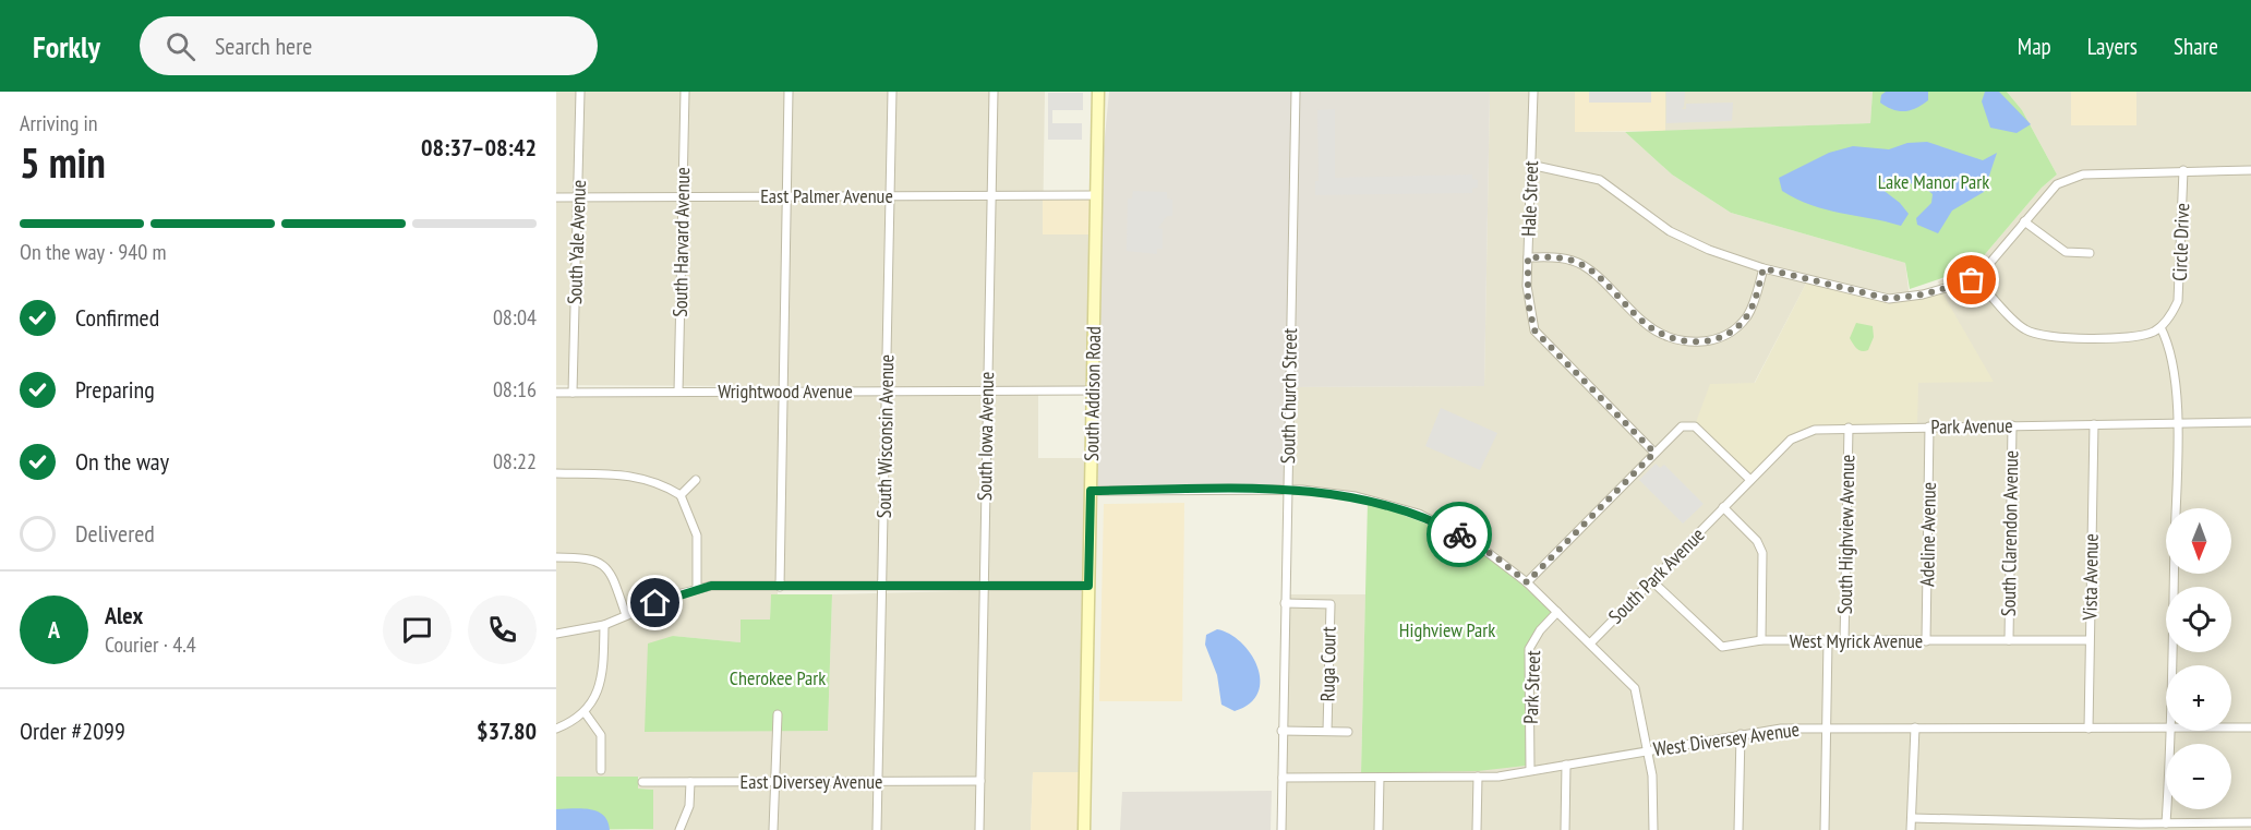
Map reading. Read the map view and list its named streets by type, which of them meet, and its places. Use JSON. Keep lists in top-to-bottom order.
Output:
{
  "streets": {
    "street": [
      "East Palmer Avenue",
      "Hale Street",
      "South Yale Avenue",
      "South Harvard Avenue",
      "Circle Drive",
      "Wrightwood Avenue",
      "South Addison Road",
      "South Church Street",
      "Park Avenue",
      "South Wisconsin Avenue",
      "South Iowa Avenue",
      "South Clarendon Avenue",
      "South Highview Avenue",
      "Adeline Avenue",
      "South Park Avenue",
      "Vista Avenue",
      "West Myrick Avenue",
      "Ruga Court",
      "Park Street",
      "West Diversey Avenue",
      "East Diversey Avenue"
    ]
  },
  "crossings": [
    ["East Palmer Avenue", "South Yale Avenue"],
    ["East Palmer Avenue", "South Harvard Avenue"],
    ["East Palmer Avenue", "South Addison Road"],
    ["East Palmer Avenue", "South Wisconsin Avenue"],
    ["East Palmer Avenue", "South Iowa Avenue"],
    ["South Yale Avenue", "Wrightwood Avenue"],
    ["South Harvard Avenue", "Wrightwood Avenue"],
    ["Wrightwood Avenue", "South Addison Road"],
    ["Wrightwood Avenue", "South Wisconsin Avenue"],
    ["Wrightwood Avenue", "South Iowa Avenue"],
    ["South Church Street", "Ruga Court"],
    ["South Church Street", "West Diversey Avenue"],
    ["Park Avenue", "South Clarendon Avenue"],
    ["Park Avenue", "South Highview Avenue"],
    ["Park Avenue", "Adeline Avenue"],
    ["Park Avenue", "South Park Avenue"],
    ["Park Avenue", "Vista Avenue"],
    ["South Wisconsin Avenue", "East Diversey Avenue"],
    ["South Iowa Avenue", "East Diversey Avenue"],
    ["South Clarendon Avenue", "West Myrick Avenue"],
    ["South Highview Avenue", "West Myrick Avenue"],
    ["South Highview Avenue", "West Diversey Avenue"],
    ["Adeline Avenue", "West Myrick Avenue"],
    ["South Park Avenue", "West Myrick Avenue"],
    ["Vista Avenue", "West Myrick Avenue"],
    ["Vista Avenue", "West Diversey Avenue"],
    ["Park Street", "West Diversey Avenue"]
  ],
  "parks": ["Lake Manor Park", "Highview Park", "Cherokee Park"],
  "north": "bottom",
  "page": {
    "header": "Forkly",
    "search": "Search here",
    "nav": ["Map", "Layers", "Share"],
    "heading": ["5 min", "Arriving in", "08:37–08:42"],
    "panel": [
      "Alex",
      "Courier · 4.4",
      "Order #2099",
      "$37.80"
    ],
    "bar": "On the way · 940 m",
    "list": [
      ["Confirmed", "08:04"],
      ["Preparing", "08:16"],
      ["On the way", "08:22"],
      "Delivered"
    ],
    "map_buttons": ["+", "−"],
    "round": "A"
  }
}
